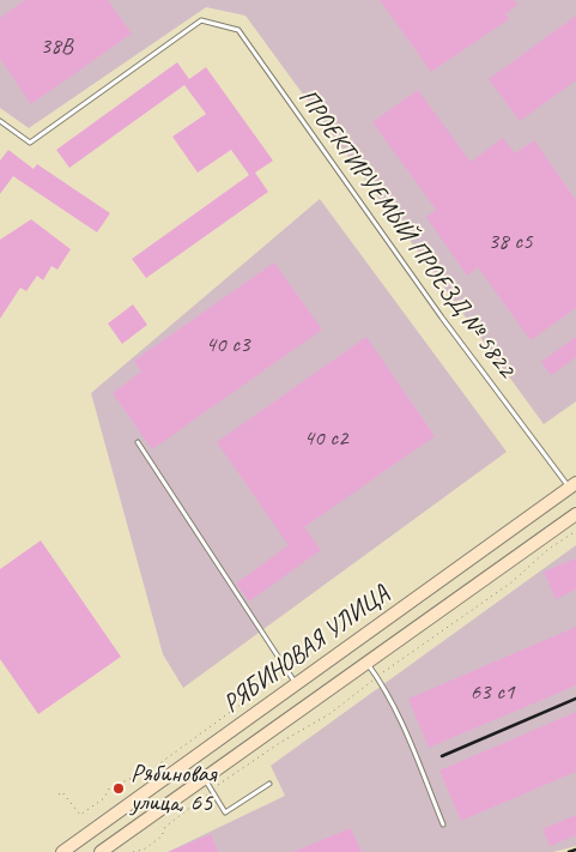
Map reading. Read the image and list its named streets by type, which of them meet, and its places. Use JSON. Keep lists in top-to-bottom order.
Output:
{
  "streets": {
    "main road": ["РЯБИНОВАЯ УЛИЦА"],
    "lane": ["ПРОЕКТИРУЕМЫЙ ПРОЕЗД № 5822"]
  },
  "crossings": [
    ["ПРОЕКТИРУЕМЫЙ ПРОЕЗД № 5822", "РЯБИНОВАЯ УЛИЦА"]
  ],
  "places": ["Рябиновая улица, 65"],
  "house_numbers": [
    "38В",
    "38 с5",
    "40 с3",
    "40 с2",
    "63 с1"
  ]
}
